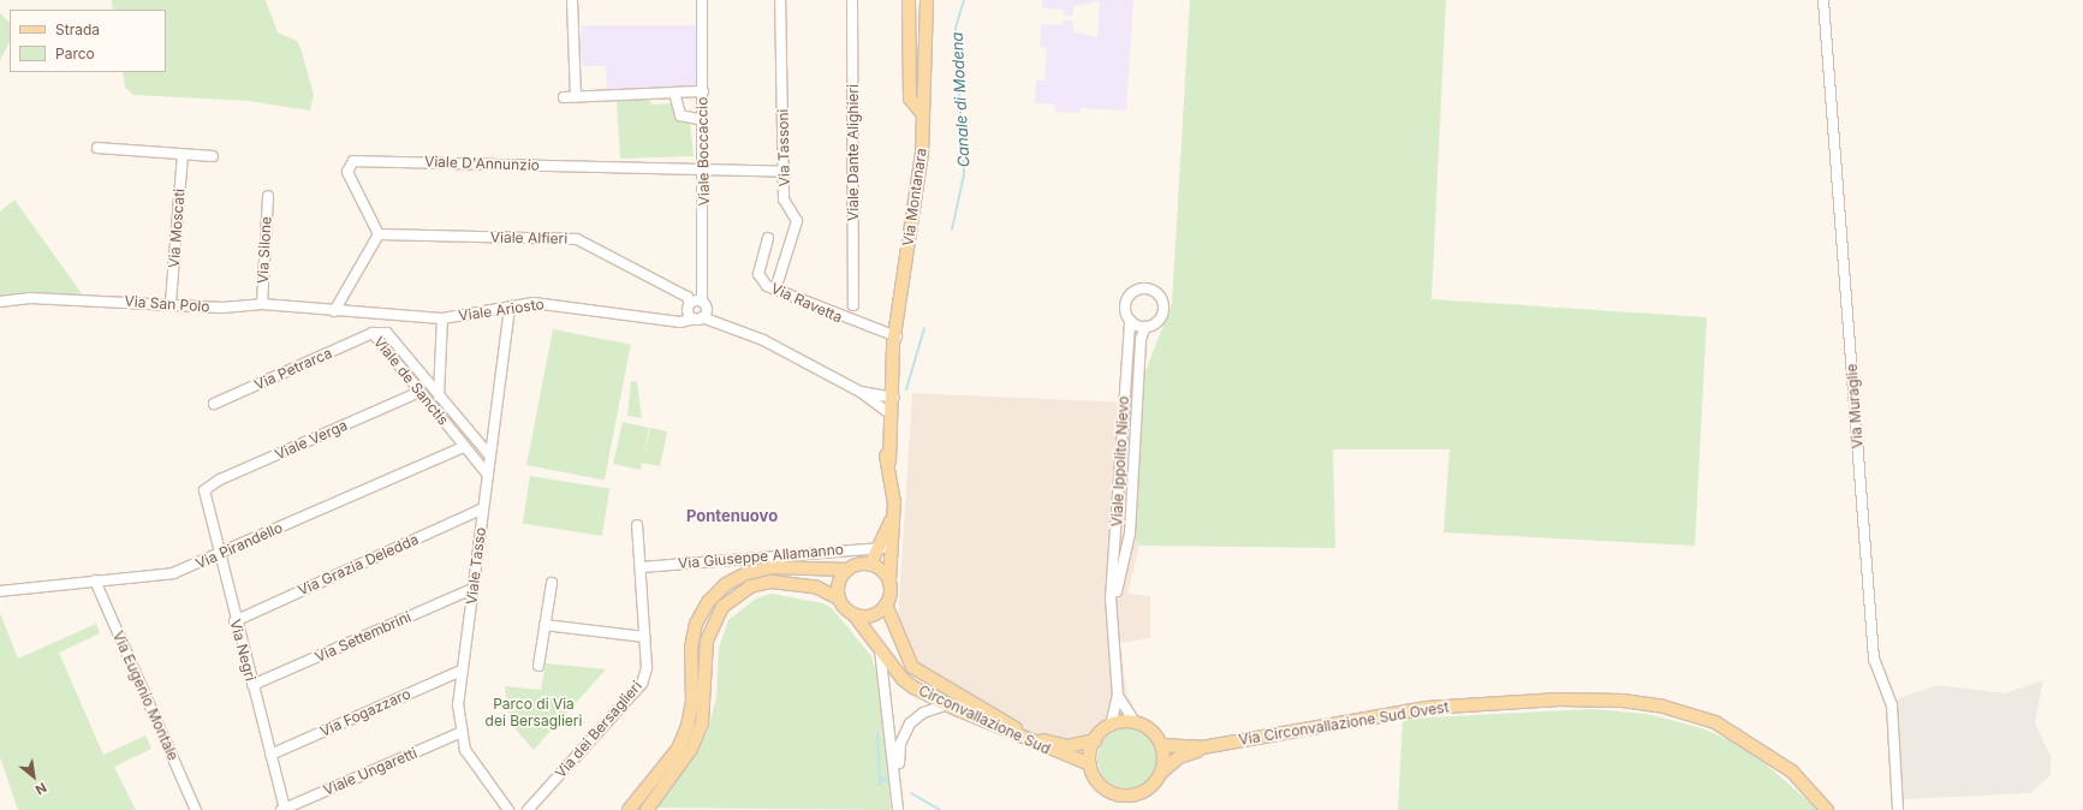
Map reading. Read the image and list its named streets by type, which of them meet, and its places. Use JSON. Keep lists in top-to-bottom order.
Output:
{
  "streets": {
    "main road": ["Via Montanara", "Circonvallazione Sud", "Via Circonvallazione Sud Ovest"],
    "street": [
      "Via Tassoni",
      "Viale Boccaccio",
      "Viale Dante Alighieri",
      "Viale D'Annunzio",
      "Via Moscati",
      "Viale Alfieri",
      "Via Silone",
      "Via Ravetta",
      "Via San Polo",
      "Viale Ariosto",
      "Via Petrarca",
      "Viale de Sanctis",
      "Via Muraglie",
      "Viale Verga",
      "Viale Ippolito Nievo",
      "Via Pirandello",
      "Via Giuseppe Allamanno",
      "Via Grazia Deledda",
      "Viale Tasso",
      "Via Settembrini",
      "Via Negri",
      "Via Eugenio Montale",
      "Via Fogazzaro",
      "Via dei Bersaglieri",
      "Viale Ungaretti"
    ]
  },
  "crossings": [
    ["Via Tassoni", "Viale D'Annunzio"],
    ["Via Tassoni", "Via Ravetta"],
    ["Viale Boccaccio", "Viale D'Annunzio"],
    ["Viale Boccaccio", "Viale Ariosto"],
    ["Viale D'Annunzio", "Viale Alfieri"],
    ["Via Montanara", "Via Ravetta"],
    ["Via Montanara", "Via Giuseppe Allamanno"],
    ["Via Montanara", "Circonvallazione Sud"],
    ["Via Moscati", "Via San Polo"],
    ["Via Silone", "Via San Polo"],
    ["Via San Polo", "Viale Ariosto"],
    ["Viale Ariosto", "Viale Tasso"],
    ["Via Petrarca", "Viale de Sanctis"],
    ["Viale de Sanctis", "Viale Verga"],
    ["Viale de Sanctis", "Via Pirandello"],
    ["Viale de Sanctis", "Viale Tasso"],
    ["Viale Verga", "Via Negri"],
    ["Viale Ippolito Nievo", "Circonvallazione Sud"],
    ["Viale Ippolito Nievo", "Via Circonvallazione Sud Ovest"],
    ["Via Pirandello", "Via Negri"],
    ["Via Pirandello", "Via Eugenio Montale"],
    ["Via Giuseppe Allamanno", "Via dei Bersaglieri"],
    ["Via Grazia Deledda", "Viale Tasso"],
    ["Via Grazia Deledda", "Via Negri"],
    ["Viale Tasso", "Via Settembrini"],
    ["Viale Tasso", "Via Fogazzaro"],
    ["Viale Tasso", "Viale Ungaretti"],
    ["Via Settembrini", "Via Negri"],
    ["Via Negri", "Via Fogazzaro"],
    ["Via Negri", "Viale Ungaretti"],
    ["Circonvallazione Sud", "Via Circonvallazione Sud Ovest"]
  ],
  "districts": ["Pontenuovo"],
  "water": ["Canale di Modena"],
  "parks": ["Parco di Via dei Bersaglieri"],
  "legend": ["Strada", "Parco"],
  "north": "bottom right"
}
